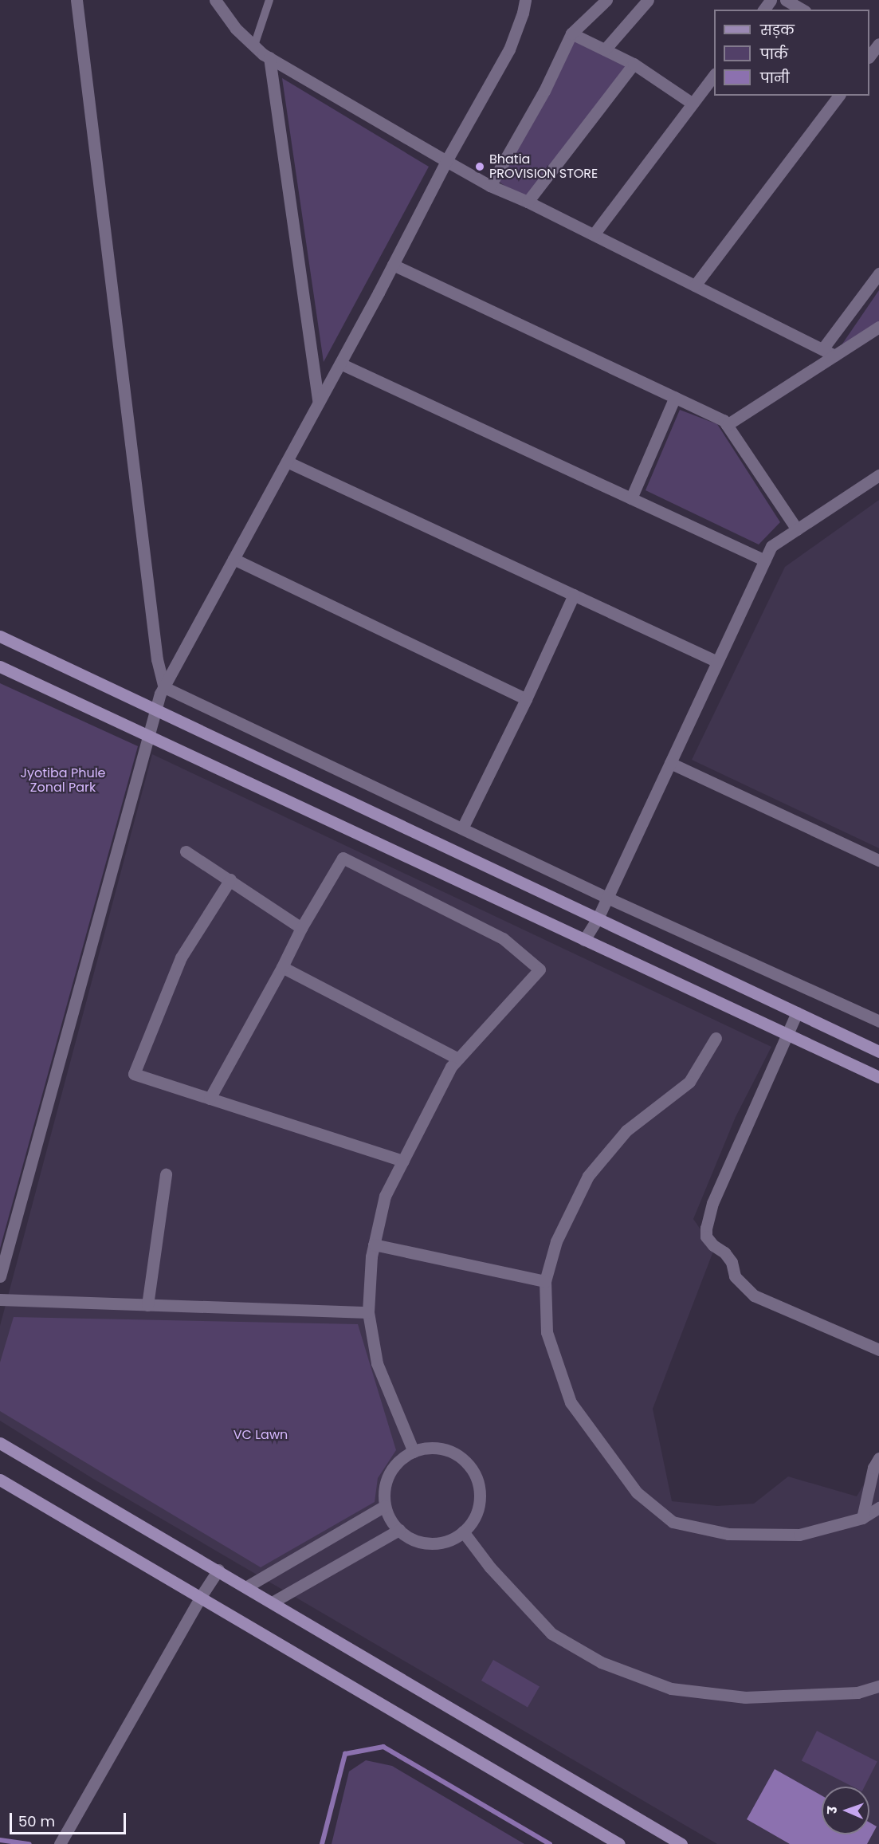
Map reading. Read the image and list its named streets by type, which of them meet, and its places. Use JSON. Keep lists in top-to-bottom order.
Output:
{
  "parks": ["Jyotiba Phule Zonal Park", "VC Lawn"],
  "places": ["Bhatia PROVISION STORE"],
  "legend": ["सड़क", "पार्क", "पानी"],
  "scale_bar": "50 m",
  "north": "left"
}
